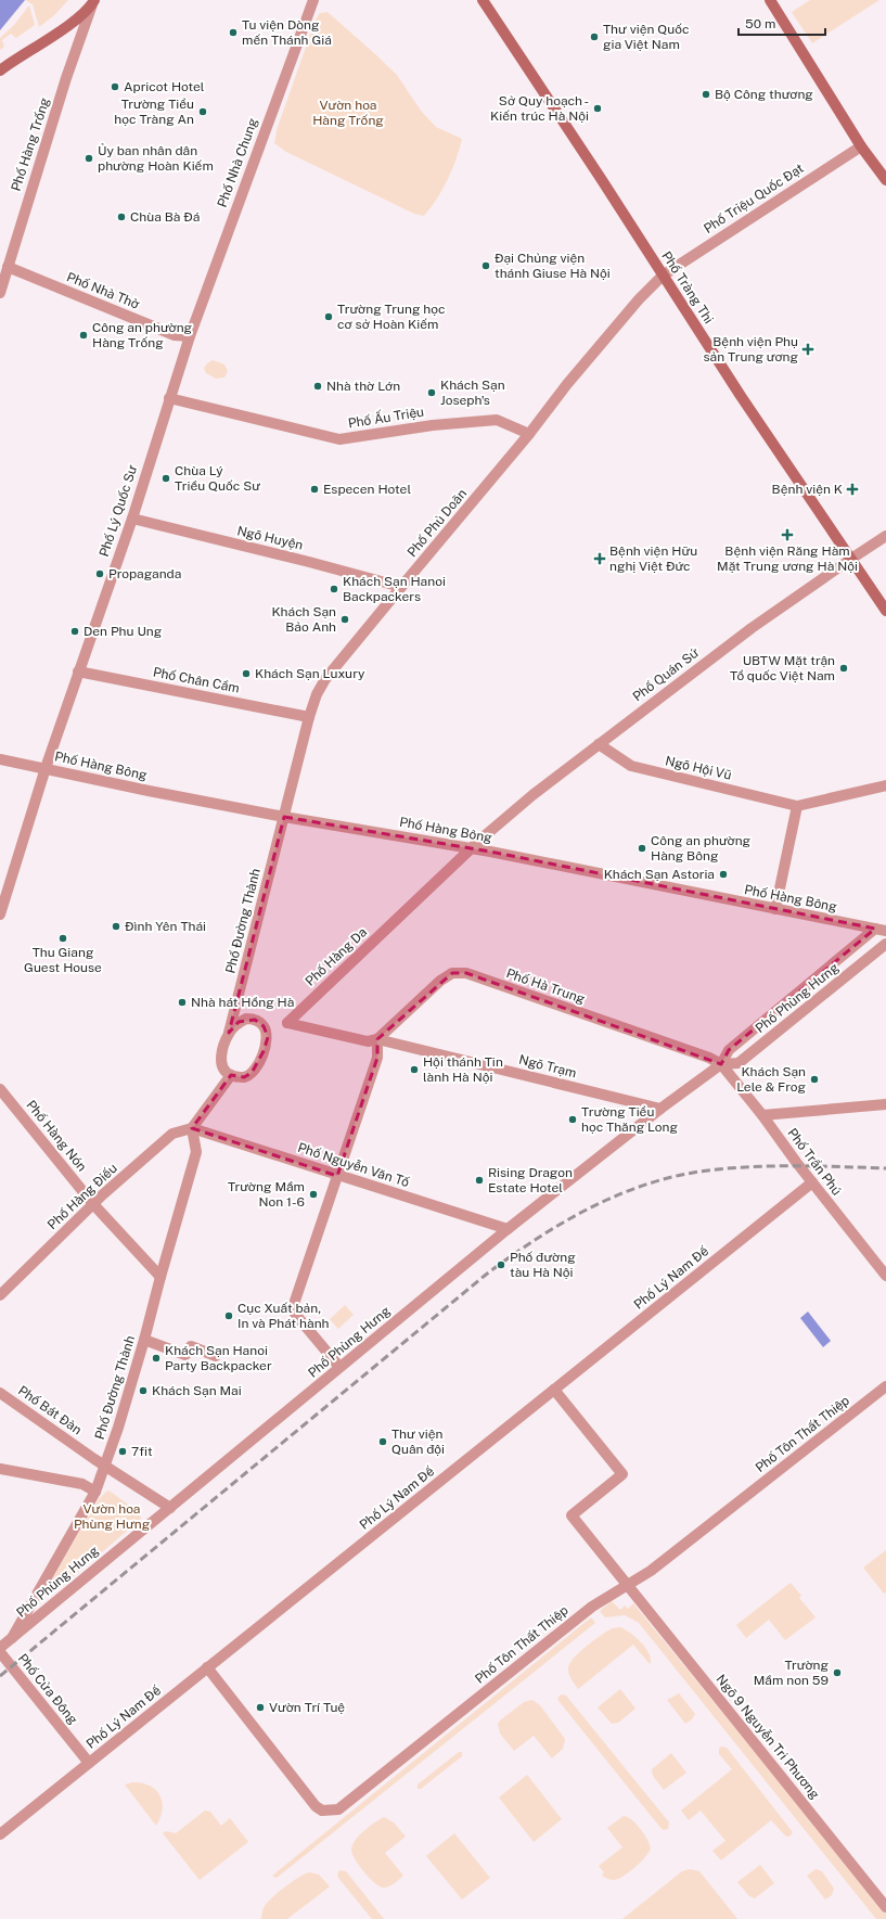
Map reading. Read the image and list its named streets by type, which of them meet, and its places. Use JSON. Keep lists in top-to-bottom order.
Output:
{
  "streets": {
    "main road": ["Phố Tràng Thi"],
    "street": [
      "Phố Hàng Trống",
      "Phố Nhà Chung",
      "Phố Triệu Quốc Đạt",
      "Phố Nhà Thờ",
      "Phố Ấu Triệu",
      "Phố Lý Quốc Sư",
      "Phố Phủ Doãn",
      "Ngõ Huyện",
      "Phố Quán Sứ",
      "Phố Chân Cầm",
      "Phố Hàng Bông",
      "Ngõ Hội Vũ",
      "Phố Đường Thành",
      "Phố Hàng Da",
      "Phố Hà Trung",
      "Phố Phùng Hưng",
      "Ngõ Trạm",
      "Phố Hàng Nón",
      "Phố Trần Phú",
      "Phố Nguyễn Văn Tố",
      "Phố Hàng Điếu",
      "Phố Lý Nam Đế",
      "Phố Bát Đàn",
      "Phố Tôn Thất Thiệp",
      "Phố Cửa Đông",
      "Ngõ 9 Nguyễn Tri Phương"
    ]
  },
  "crossings": [
    ["Phố Hàng Trống", "Phố Nhà Thờ"],
    ["Phố Nhà Chung", "Phố Nhà Thờ"],
    ["Phố Nhà Chung", "Phố Lý Quốc Sư"],
    ["Phố Triệu Quốc Đạt", "Phố Tràng Thi"],
    ["Phố Triệu Quốc Đạt", "Phố Phủ Doãn"],
    ["Phố Tràng Thi", "Phố Phủ Doãn"],
    ["Phố Tràng Thi", "Phố Quán Sứ"],
    ["Phố Nhà Thờ", "Phố Lý Quốc Sư"],
    ["Phố Ấu Triệu", "Phố Lý Quốc Sư"],
    ["Phố Ấu Triệu", "Phố Phủ Doãn"],
    ["Phố Lý Quốc Sư", "Ngõ Huyện"],
    ["Phố Lý Quốc Sư", "Phố Chân Cầm"],
    ["Phố Lý Quốc Sư", "Phố Hàng Bông"],
    ["Phố Phủ Doãn", "Ngõ Huyện"],
    ["Phố Phủ Doãn", "Phố Chân Cầm"],
    ["Phố Phủ Doãn", "Phố Hàng Bông"],
    ["Phố Phủ Doãn", "Phố Đường Thành"],
    ["Phố Quán Sứ", "Phố Hàng Bông"],
    ["Phố Quán Sứ", "Ngõ Hội Vũ"],
    ["Phố Quán Sứ", "Phố Hàng Da"],
    ["Phố Hàng Bông", "Phố Đường Thành"],
    ["Phố Hàng Bông", "Phố Hàng Da"],
    ["Phố Hàng Bông", "Phố Phùng Hưng"],
    ["Phố Đường Thành", "Phố Phùng Hưng"],
    ["Phố Đường Thành", "Phố Hàng Nón"],
    ["Phố Đường Thành", "Phố Nguyễn Văn Tố"],
    ["Phố Đường Thành", "Phố Hàng Điếu"],
    ["Phố Đường Thành", "Phố Bát Đàn"],
    ["Phố Hàng Da", "Phố Hà Trung"],
    ["Phố Hàng Da", "Ngõ Trạm"],
    ["Phố Hà Trung", "Phố Phùng Hưng"],
    ["Phố Hà Trung", "Ngõ Trạm"],
    ["Phố Hà Trung", "Phố Trần Phú"],
    ["Phố Phùng Hưng", "Ngõ Trạm"],
    ["Phố Phùng Hưng", "Phố Trần Phú"],
    ["Phố Phùng Hưng", "Phố Nguyễn Văn Tố"],
    ["Phố Phùng Hưng", "Phố Bát Đàn"],
    ["Phố Hàng Nón", "Phố Hàng Điếu"],
    ["Phố Trần Phú", "Phố Lý Nam Đế"],
    ["Phố Nguyễn Văn Tố", "Phố Hàng Điếu"],
    ["Phố Lý Nam Đế", "Phố Tôn Thất Thiệp"],
    ["Phố Lý Nam Đế", "Phố Cửa Đông"],
    ["Phố Lý Nam Đế", "Ngõ 9 Nguyễn Tri Phương"],
    ["Phố Tôn Thất Thiệp", "Ngõ 9 Nguyễn Tri Phương"]
  ],
  "parks": ["Vườn hoa Hàng Trống", "Vườn hoa Phùng Hưng"],
  "places": {
    "other": [
      "Tu viện Dòng mến Thánh Giá",
      "Thư viện Quốc gia Việt Nam",
      "Apricot Hotel",
      "Bộ Công thương",
      "Sở Quy hoạch - Kiến trúc Hà Nội",
      "Trường Tiểu học Tràng An",
      "Ủy ban nhân dân phường Hoàn Kiếm",
      "Chùa Bà Đá",
      "Đại Chủng viện thánh Giuse Hà Nội",
      "Trường Trung học cơ sở Hoàn Kiếm",
      "Công an phường Hàng Trống",
      "Nhà thờ Lớn",
      "Khách Sạn Joseph's",
      "Chùa Lý Triều Quốc Sư",
      "Especen Hotel",
      "Propaganda",
      "Khách Sạn Hanoi Backpackers",
      "Khách Sạn Bảo Anh",
      "Den Phu Ung",
      "UBTW Mặt trận Tổ quốc Việt Nam",
      "Khách Sạn Luxury",
      "Công an phường Hàng Bông",
      "Khách Sạn Astoria",
      "Đình Yên Thái",
      "Thu Giang Guest House",
      "Nhà hát Hồng Hà",
      "Hội thánh Tin lành Hà Nội",
      "Khách Sạn Lele & Frog",
      "Trường Tiểu học Thăng Long",
      "Rising Dragon Estate Hotel",
      "Trường Mầm Non 1-6",
      "Phố đường tàu Hà Nội",
      "Cục Xuất bản, In và Phát hành",
      "Khách Sạn Hanoi Party Backpacker",
      "Khách Sạn Mai",
      "Thư viện Quân đội",
      "7fit",
      "Trường Mầm non 59",
      "Vườn Trí Tuệ"
    ],
    "health": [
      "Bệnh viện Phụ sản Trung ương",
      "Bệnh viện K",
      "Bệnh viện Răng Hàm Mặt Trung ương Hà Nội",
      "Bệnh viện Hữu nghị Việt Đức"
    ]
  },
  "scale_bar": "50 m"
}
